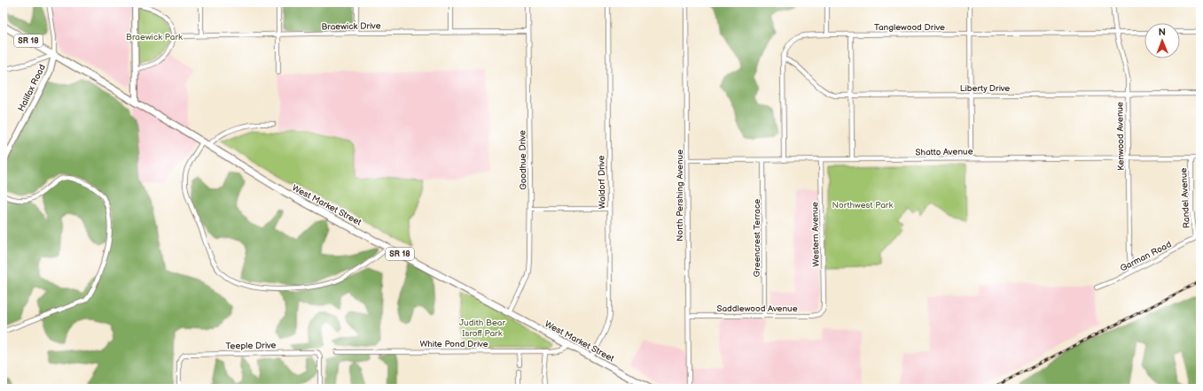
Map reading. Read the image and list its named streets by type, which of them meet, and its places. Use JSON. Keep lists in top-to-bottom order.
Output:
{
  "streets": {
    "main road": ["SR 18", "West Market Street"],
    "street": [
      "Braewick Drive",
      "Tanglewood Drive",
      "Halifax Road",
      "Liberty Drive",
      "Kenwood Avenue",
      "Shatto Avenue",
      "Goodhue Drive",
      "Waldorf Drive",
      "North Pershing Avenue",
      "Randel Avenue",
      "Western Avenue",
      "Greencrest Terrace",
      "Garman Road",
      "Saddlewood Avenue",
      "White Pond Drive",
      "Teeple Drive"
    ]
  },
  "crossings": [
    ["Braewick Drive", "Goodhue Drive"],
    ["Tanglewood Drive", "Liberty Drive"],
    ["Tanglewood Drive", "Kenwood Avenue"],
    ["Tanglewood Drive", "Shatto Avenue"],
    ["Halifax Road", "West Market Street"],
    ["Liberty Drive", "Kenwood Avenue"],
    ["Kenwood Avenue", "Shatto Avenue"],
    ["Kenwood Avenue", "Garman Road"],
    ["Shatto Avenue", "North Pershing Avenue"],
    ["Shatto Avenue", "Randel Avenue"],
    ["Shatto Avenue", "Western Avenue"],
    ["Shatto Avenue", "Greencrest Terrace"],
    ["Goodhue Drive", "West Market Street"],
    ["Waldorf Drive", "West Market Street"],
    ["North Pershing Avenue", "Saddlewood Avenue"],
    ["Randel Avenue", "Garman Road"],
    ["West Market Street", "White Pond Drive"],
    ["Western Avenue", "Saddlewood Avenue"],
    ["Greencrest Terrace", "Saddlewood Avenue"]
  ],
  "parks": ["Braewick Park", "Northwest Park", "Judith Bear Isroff Park"],
  "north": "top"
}
